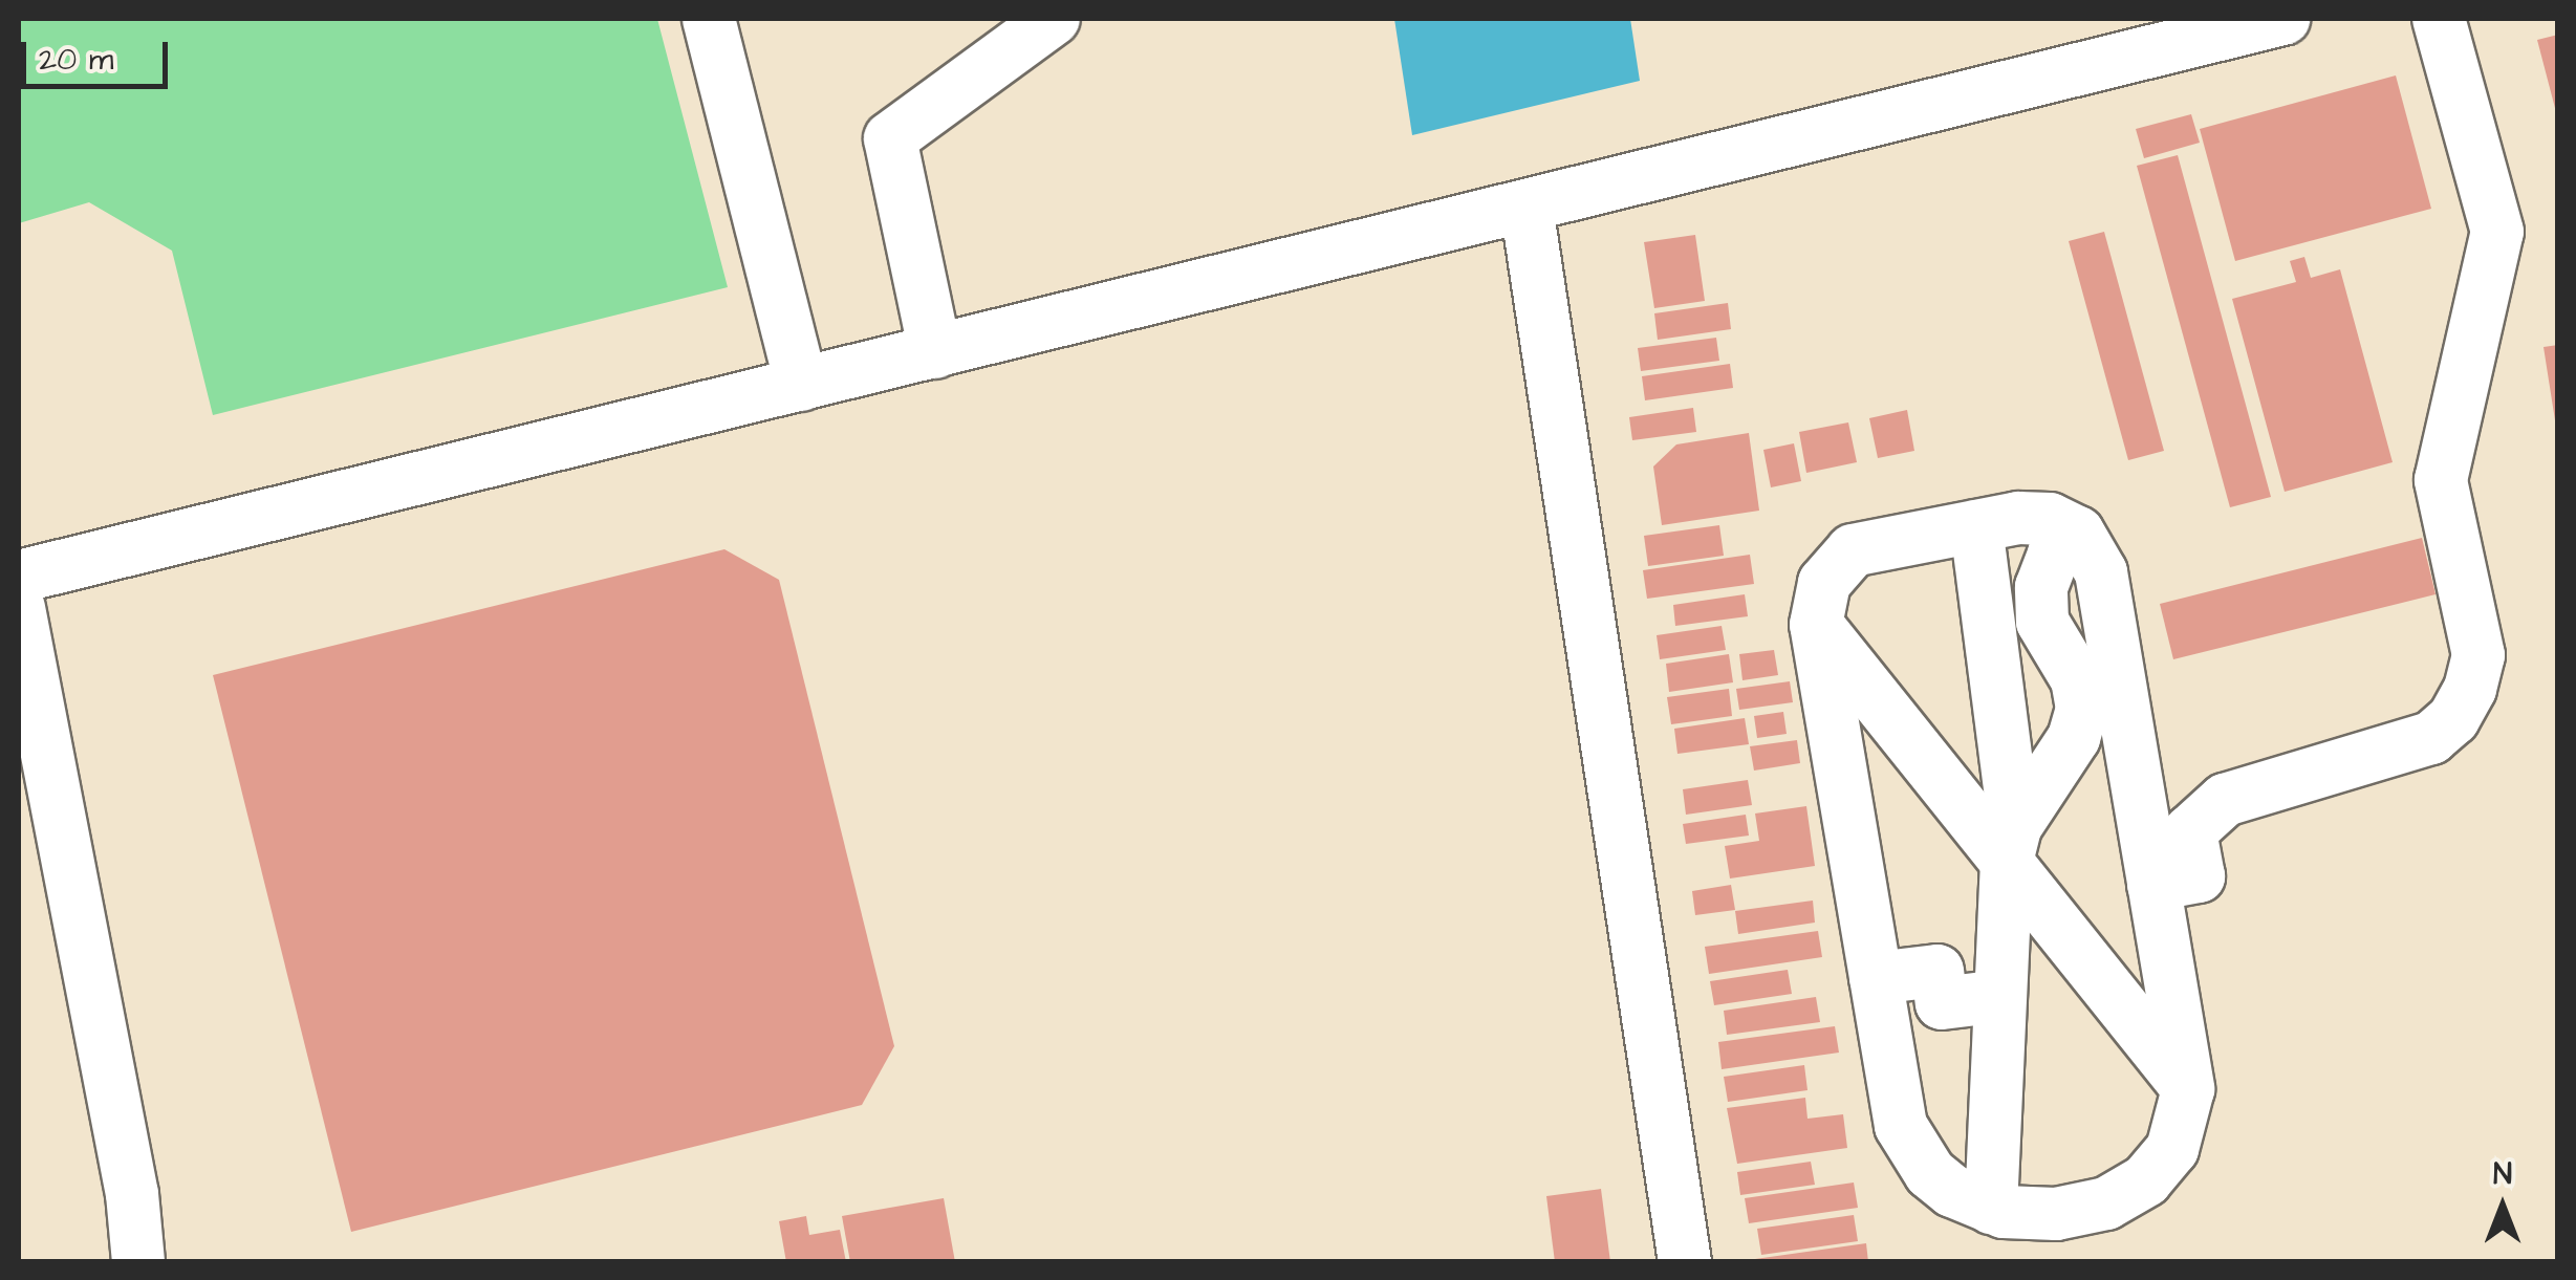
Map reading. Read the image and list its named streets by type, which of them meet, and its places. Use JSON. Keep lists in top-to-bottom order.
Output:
{
  "scale_bar": "20 m",
  "north": "top"
}
